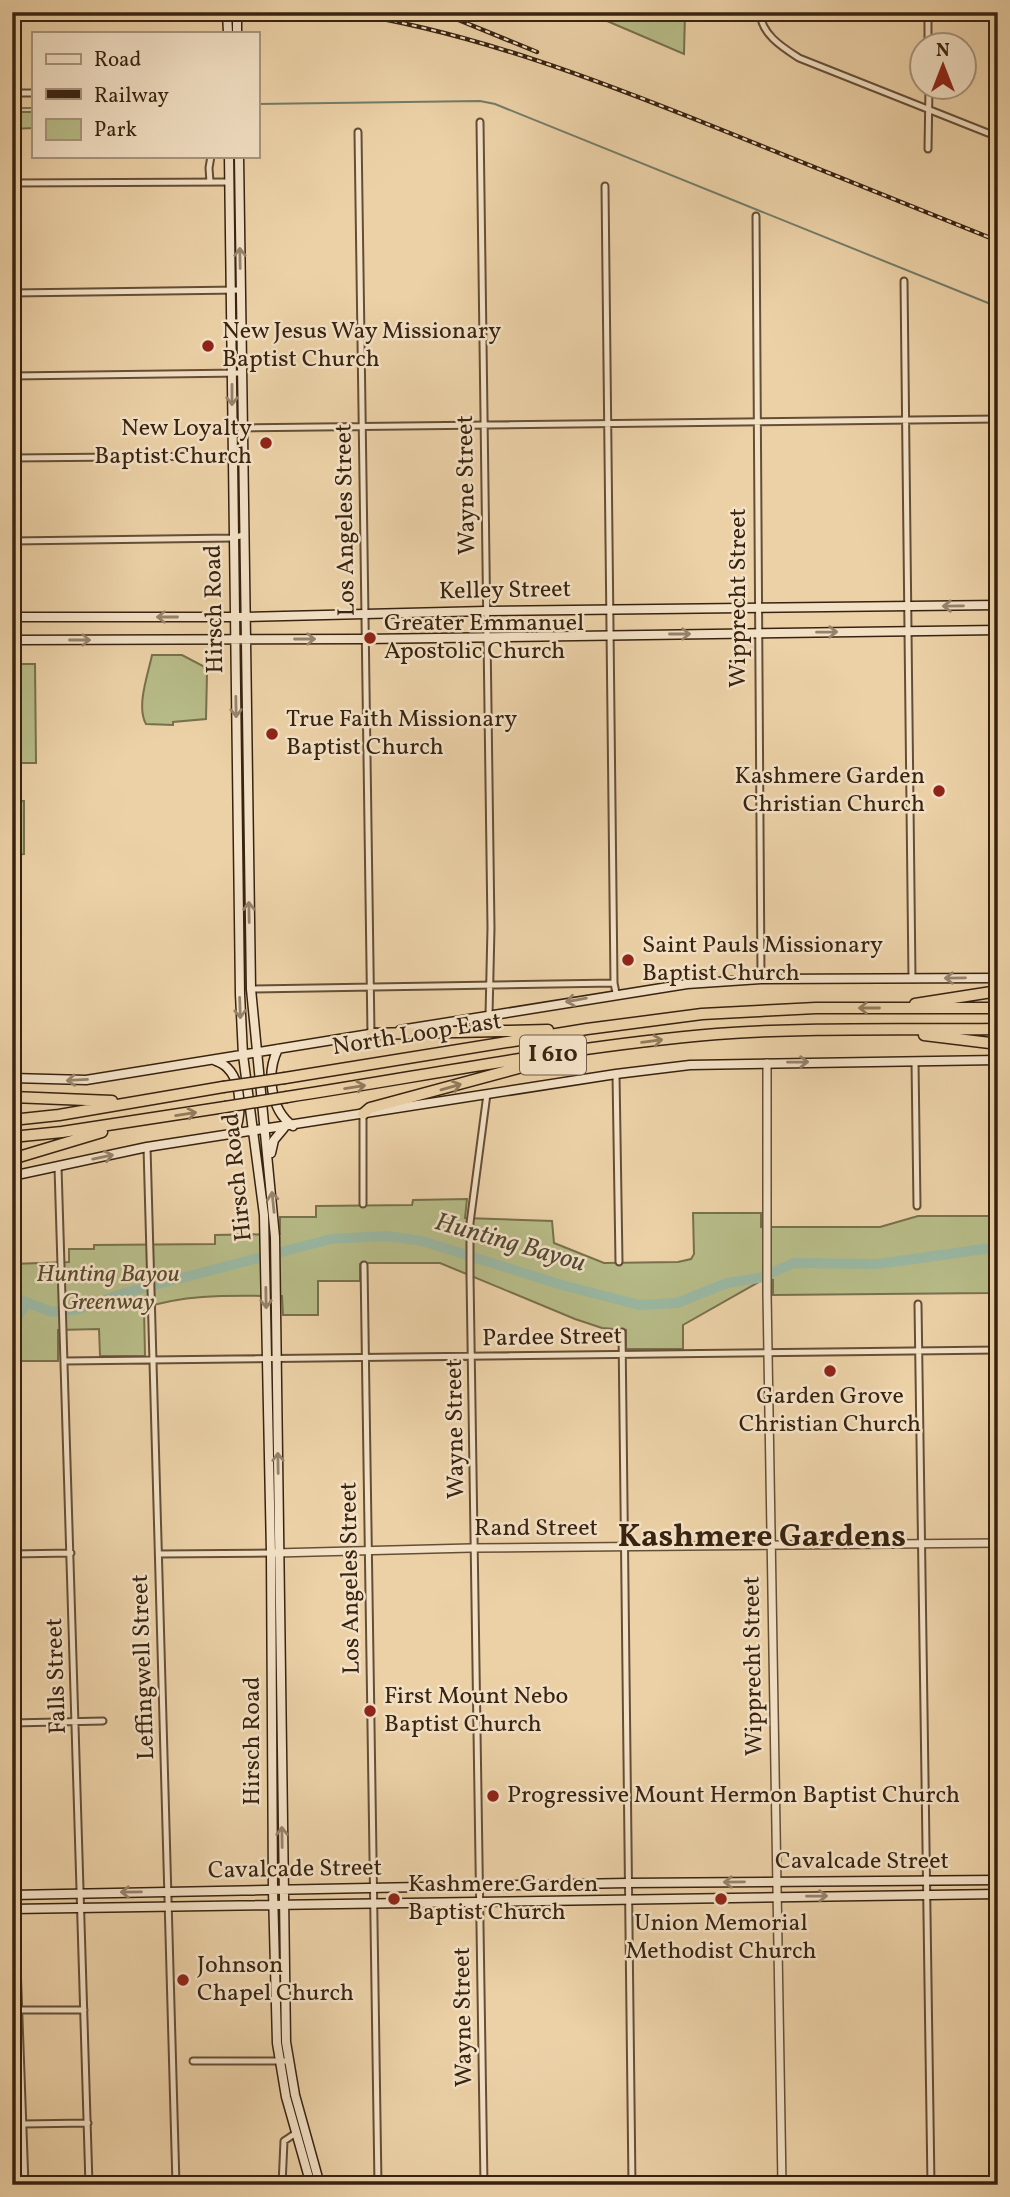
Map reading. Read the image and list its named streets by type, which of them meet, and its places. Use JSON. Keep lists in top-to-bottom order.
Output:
{
  "streets": {
    "highway": ["North Loop East", "I 610"],
    "main road": ["Kelley Street", "Hirsch Road", "Cavalcade Street"],
    "street": [
      "Wayne Street",
      "Los Angeles Street",
      "Wipprecht Street",
      "Pardee Street",
      "Rand Street",
      "Leffingwell Street",
      "Falls Street"
    ]
  },
  "crossings": [
    ["Wayne Street", "Kelley Street"],
    ["Wayne Street", "Pardee Street"],
    ["Wayne Street", "Rand Street"],
    ["Wayne Street", "Cavalcade Street"],
    ["Los Angeles Street", "Kelley Street"],
    ["Los Angeles Street", "Pardee Street"],
    ["Los Angeles Street", "Rand Street"],
    ["Los Angeles Street", "Cavalcade Street"],
    ["Kelley Street", "Wipprecht Street"],
    ["Kelley Street", "Hirsch Road"],
    ["Wipprecht Street", "Pardee Street"],
    ["Wipprecht Street", "Rand Street"],
    ["Wipprecht Street", "Cavalcade Street"],
    ["Hirsch Road", "Pardee Street"],
    ["Hirsch Road", "Rand Street"],
    ["Hirsch Road", "Cavalcade Street"],
    ["Pardee Street", "Leffingwell Street"],
    ["Pardee Street", "Falls Street"],
    ["Rand Street", "Leffingwell Street"],
    ["Leffingwell Street", "Cavalcade Street"],
    ["Falls Street", "Cavalcade Street"]
  ],
  "districts": ["Kashmere Gardens"],
  "water": ["Hunting Bayou"],
  "parks": ["Hunting Bayou Greenway"],
  "places": [
    "New Jesus Way Missionary Baptist Church",
    "New Loyalty Baptist Church",
    "Greater Emmanuel Apostolic Church",
    "True Faith Missionary Baptist Church",
    "Kashmere Garden Christian Church",
    "Saint Pauls Missionary Baptist Church",
    "Garden Grove Christian Church",
    "First Mount Nebo Baptist Church",
    "Progressive Mount Hermon Baptist Church",
    "Kashmere Garden Baptist Church",
    "Union Memorial Methodist Church",
    "Johnson Chapel Church"
  ],
  "legend": ["Road", "Railway", "Park"],
  "north": "top"
}
